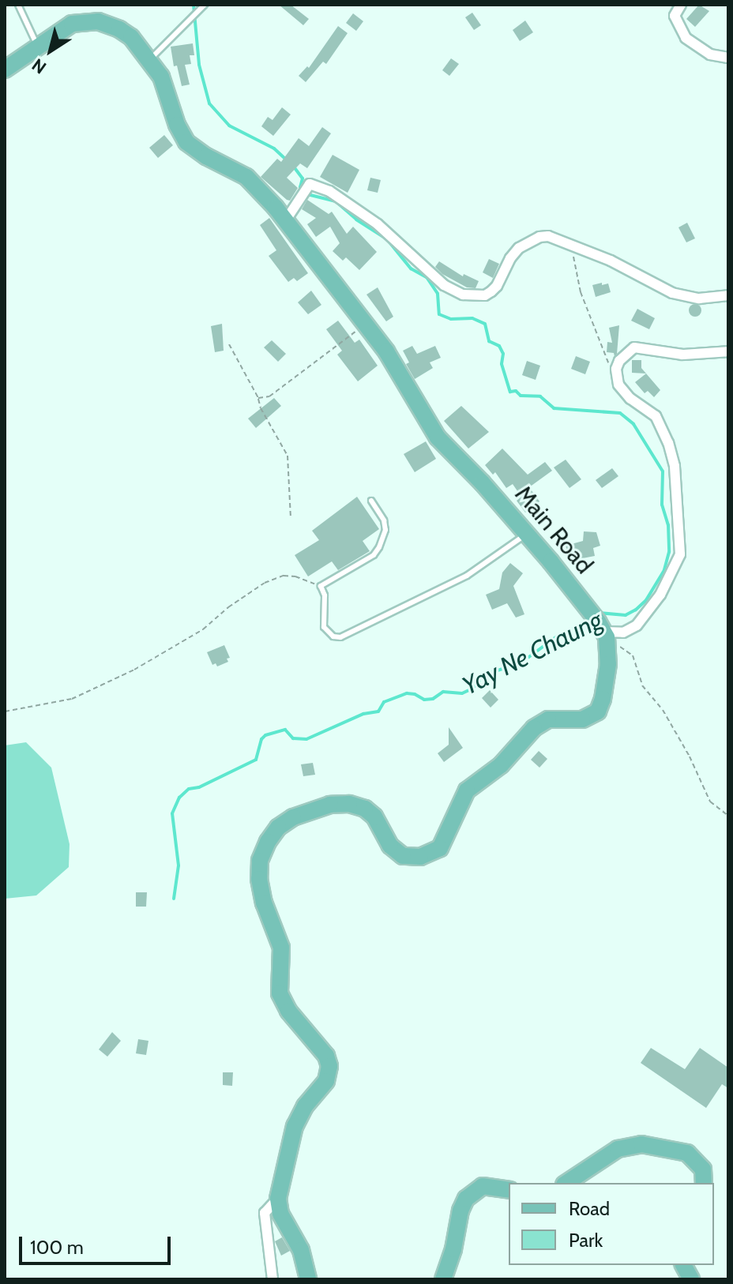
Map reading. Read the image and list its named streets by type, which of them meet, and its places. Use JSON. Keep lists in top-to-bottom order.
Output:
{
  "streets": {
    "main road": ["Main Road"]
  },
  "water": ["Yay Ne Chaung"],
  "legend": ["Road", "Park"],
  "scale_bar": "100 m",
  "north": "bottom left"
}
